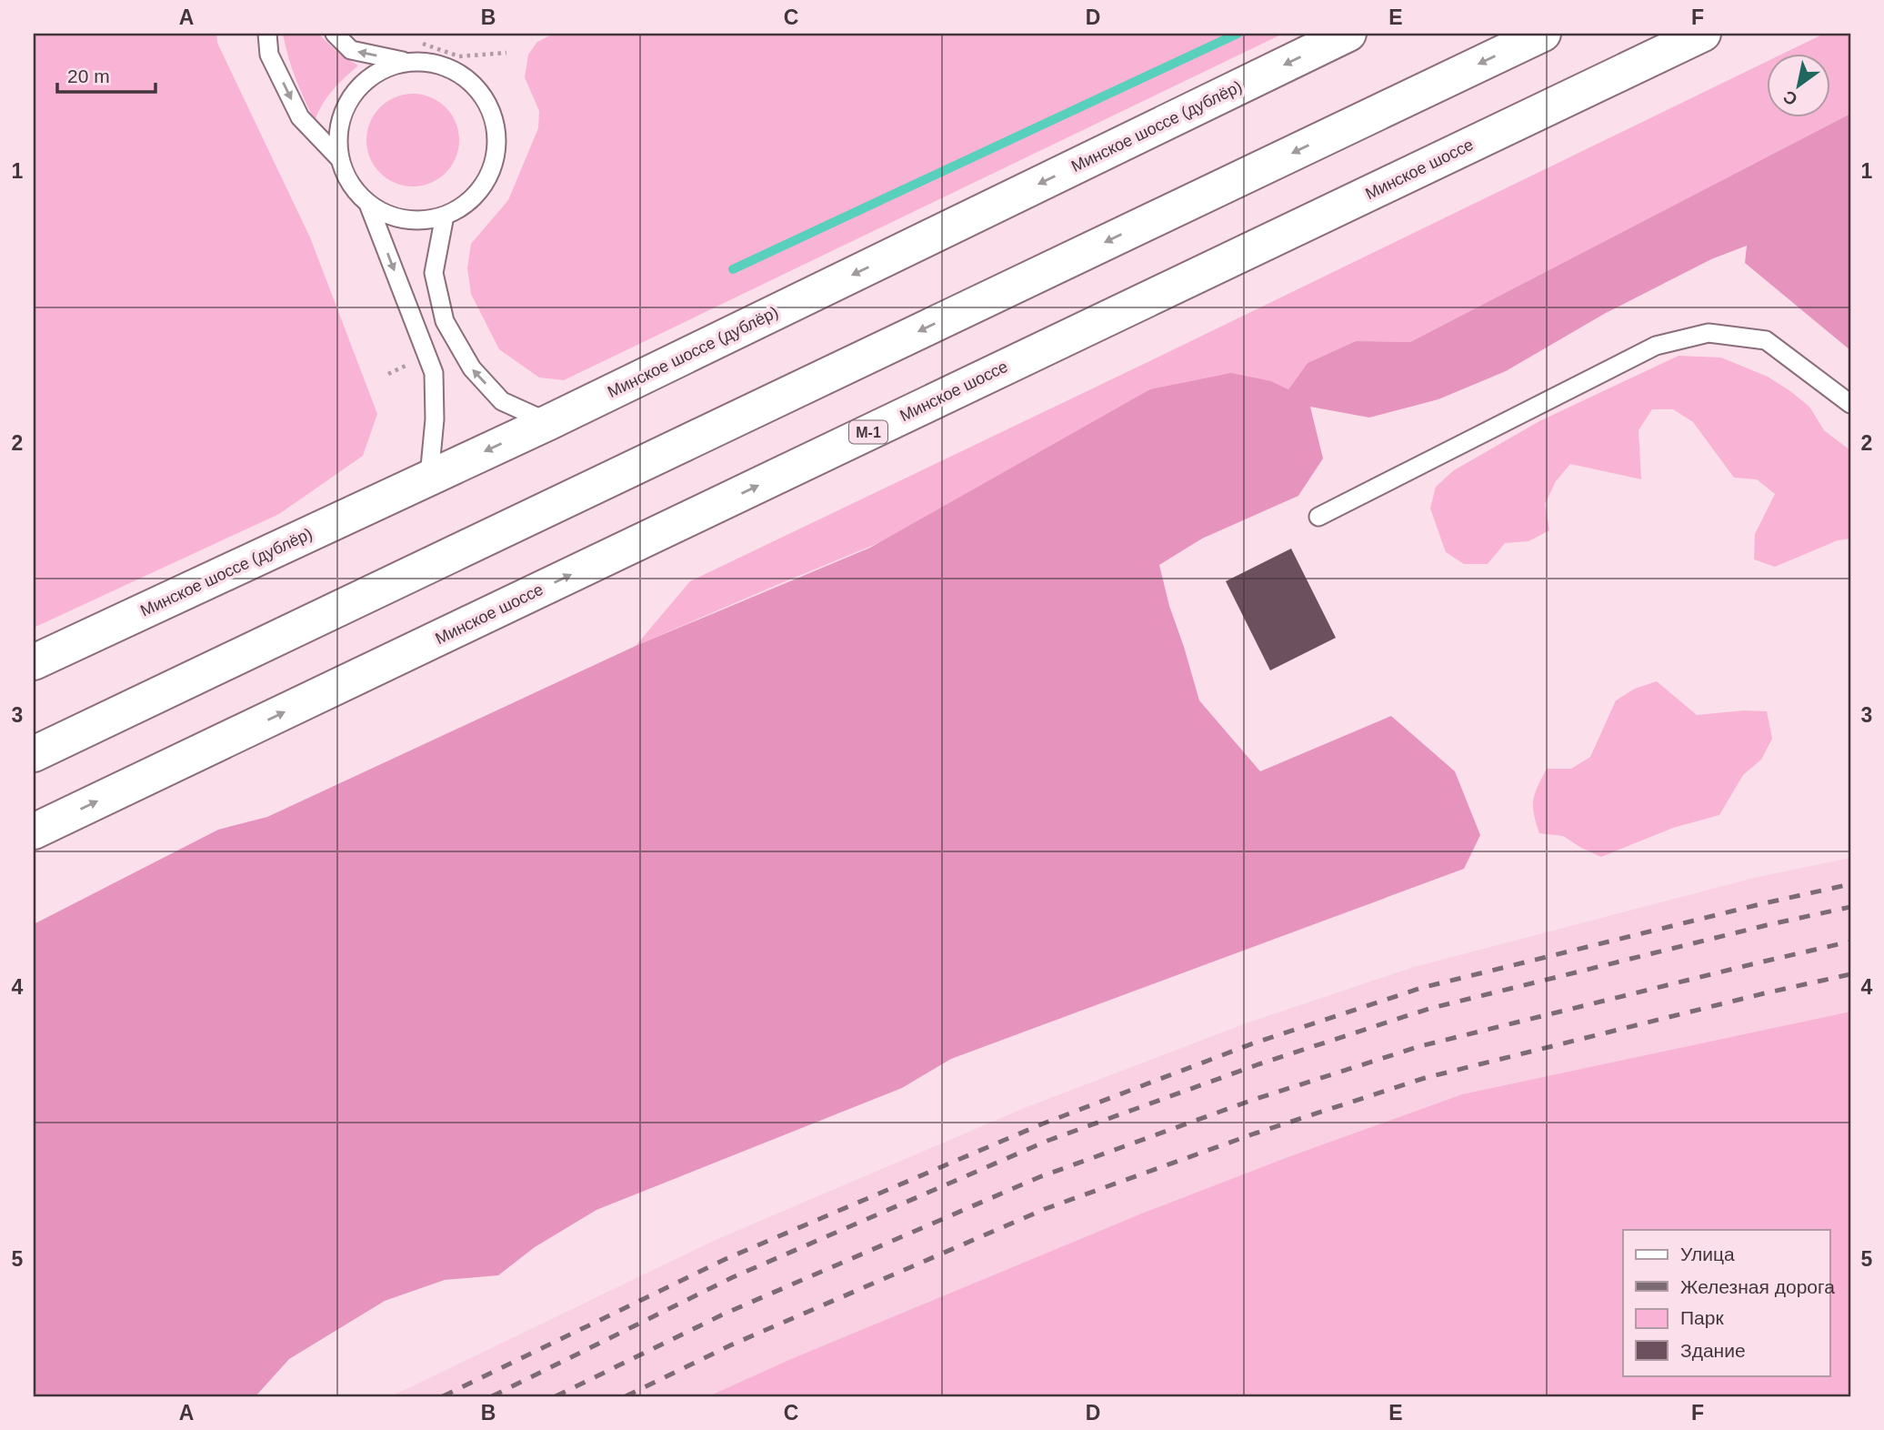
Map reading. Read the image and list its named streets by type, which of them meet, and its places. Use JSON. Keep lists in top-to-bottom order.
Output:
{
  "streets": {
    "main road": ["Минское шоссе (дублёр)", "Минское шоссе", "М-1"]
  },
  "legend": [
    "Улица",
    "Железная дорога",
    "Парк",
    "Здание"
  ],
  "scale_bar": "20 m",
  "north": "bottom left",
  "grid": {
    "columns": [
      "A",
      "B",
      "C",
      "D",
      "E",
      "F"
    ],
    "rows": [
      "1",
      "2",
      "3",
      "4",
      "5"
    ]
  }
}
